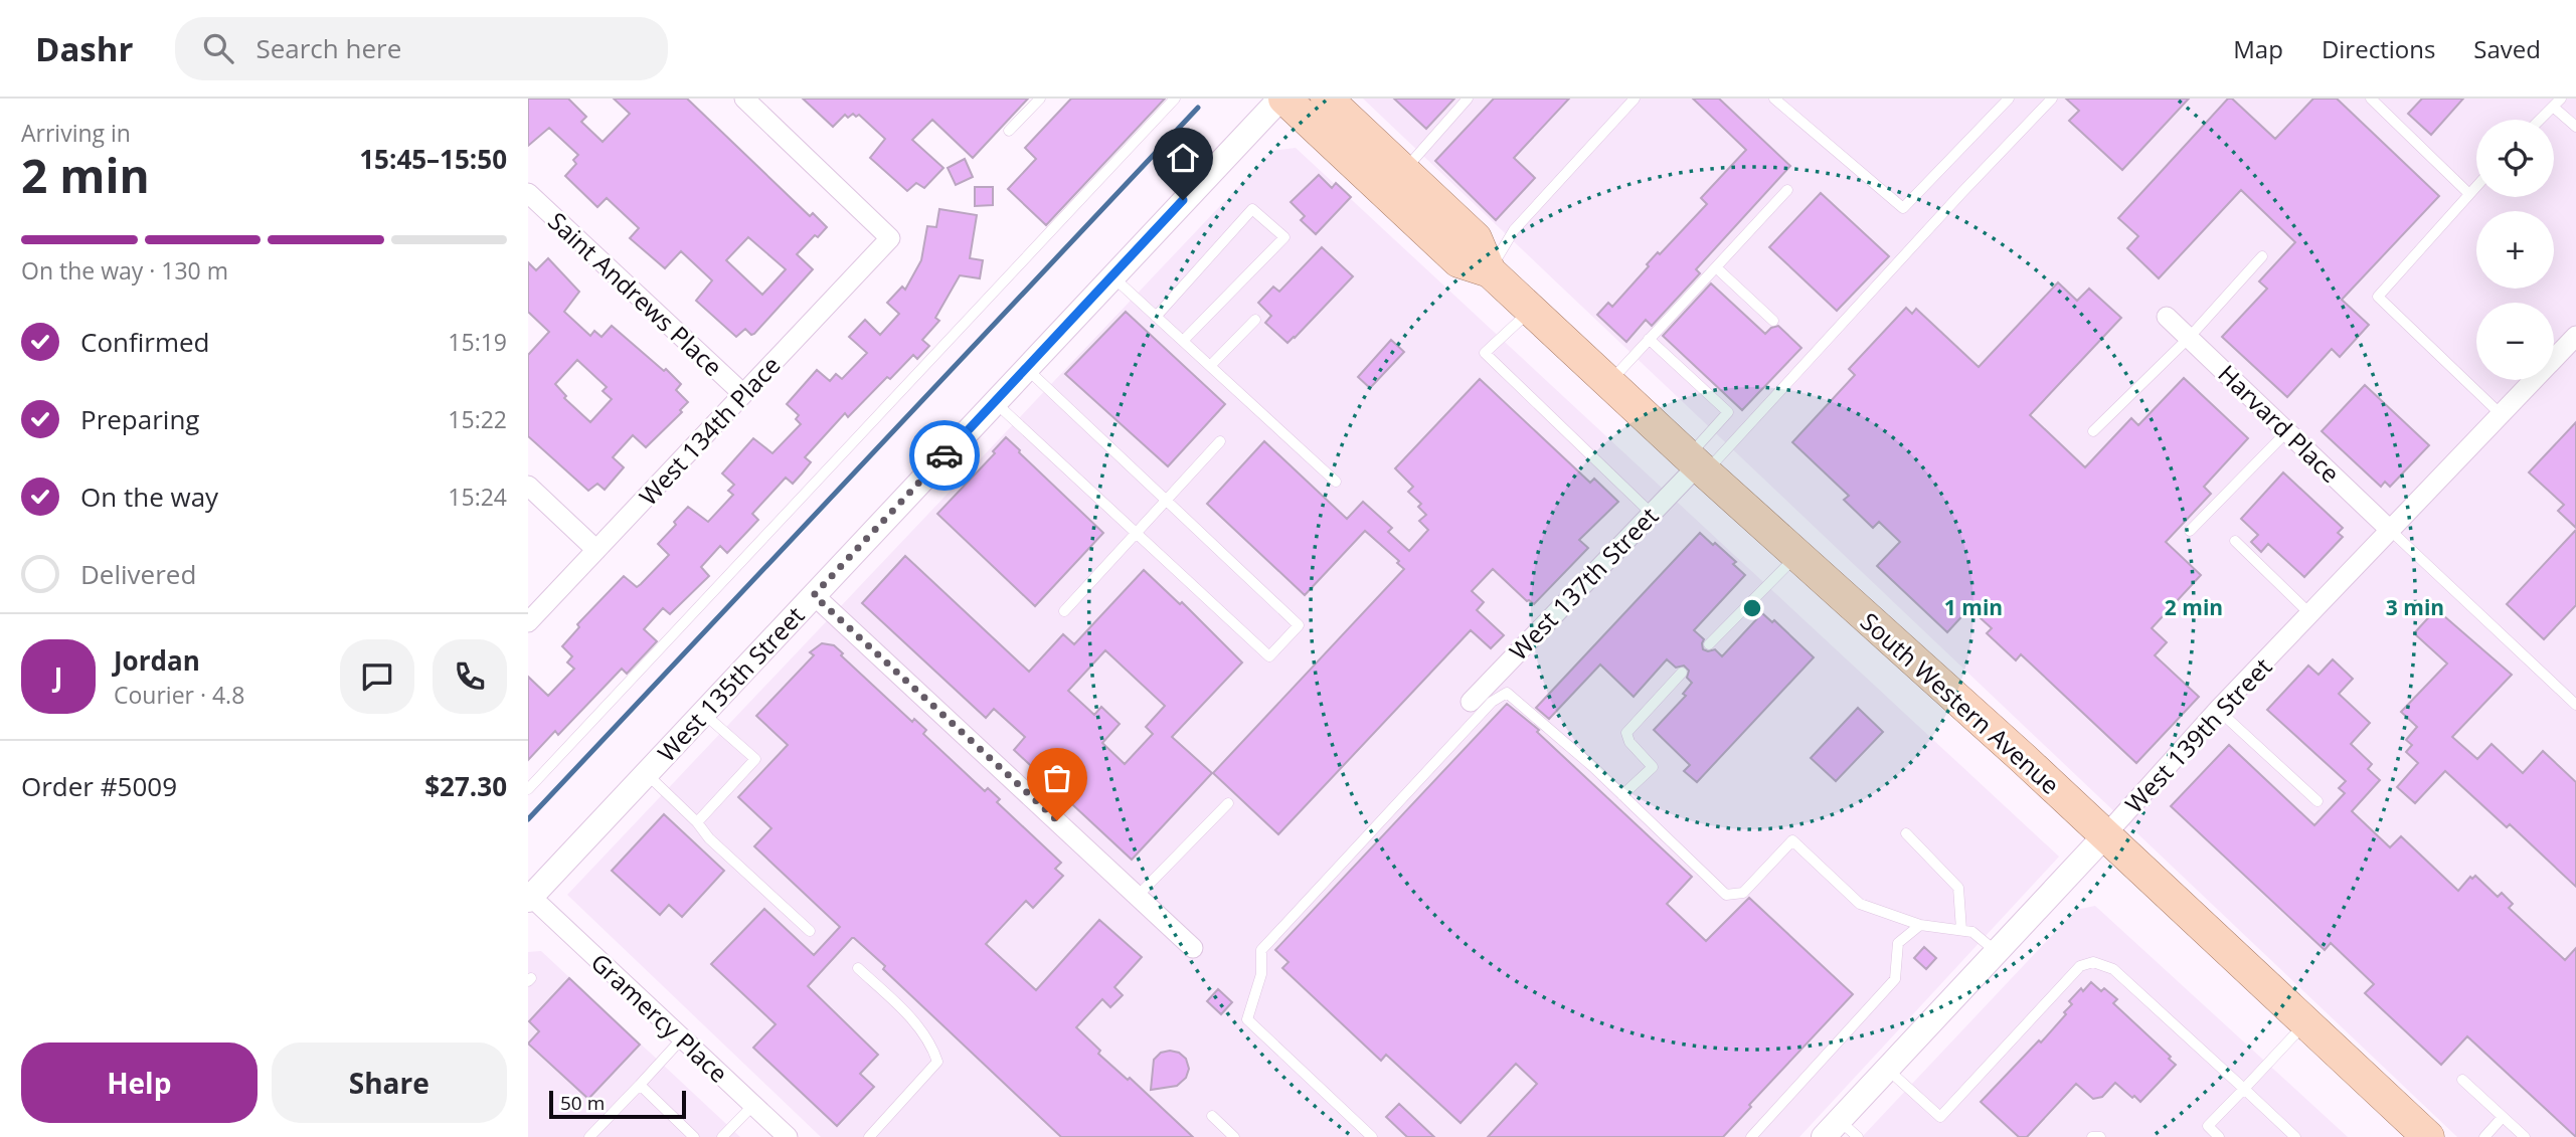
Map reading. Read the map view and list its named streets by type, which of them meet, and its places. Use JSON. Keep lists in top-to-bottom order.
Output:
{
  "streets": {
    "main road": ["South Western Avenue"],
    "street": [
      "Saint Andrews Place",
      "Harvard Place",
      "West 134th Place",
      "West 137th Street",
      "West 135th Street",
      "West 139th Street",
      "Gramercy Place"
    ]
  },
  "crossings": [
    ["Saint Andrews Place", "West 134th Place"],
    ["Harvard Place", "West 139th Street"],
    ["West 137th Street", "South Western Avenue"],
    ["West 135th Street", "South Western Avenue"],
    ["West 135th Street", "Gramercy Place"],
    ["South Western Avenue", "West 139th Street"]
  ],
  "scale_bar": "50 m",
  "page": {
    "header": "Dashr",
    "search": "Search here",
    "nav": ["Map", "Directions", "Saved"],
    "heading": ["2 min", "Arriving in", "15:45–15:50"],
    "panel": [
      "Jordan",
      "Courier · 4.8",
      "Order #5009",
      "$27.30"
    ],
    "map_buttons": ["+", "−"],
    "bar": "On the way · 130 m",
    "list": [
      ["Confirmed", "15:19"],
      ["Preparing", "15:22"],
      ["On the way", "15:24"],
      "Delivered"
    ],
    "round": "J",
    "buttons": ["Help", "Share"],
    "scale": "50 m"
  },
  "rings": ["1 min", "2 min", "3 min"]
}
